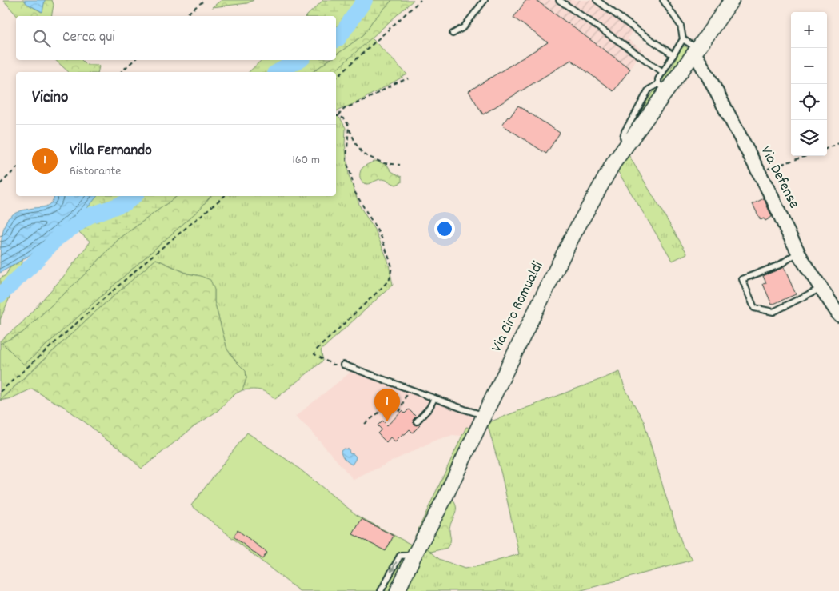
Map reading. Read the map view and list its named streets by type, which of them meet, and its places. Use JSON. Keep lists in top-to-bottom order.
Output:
{
  "streets": {
    "main road": ["Via Ciro Romualdi"],
    "street": ["Via Defense"]
  },
  "crossings": [
    ["Via Defense", "Via Ciro Romualdi"]
  ],
  "page": {
    "map_buttons": ["+", "−"],
    "search": "Cerca qui",
    "heading": "Vicino",
    "list": [
      {
        "mark": "1",
        "name": "Villa Fernando",
        "note": "Ristorante",
        "value": "160 m"
      }
    ],
    "pins": "1"
  }
}
